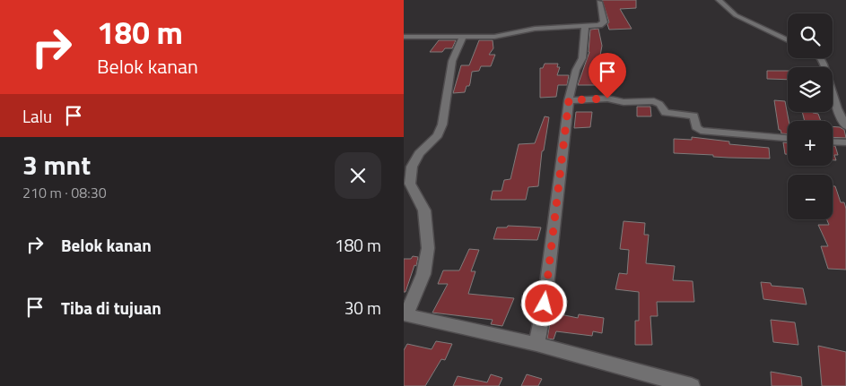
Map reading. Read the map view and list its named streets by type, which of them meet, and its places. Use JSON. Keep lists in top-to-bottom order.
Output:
{
  "page": {
    "turn": ["180 m", "Belok kanan"],
    "map_buttons": ["+", "−"],
    "then": "Lalu",
    "heading": ["3 mnt", "210 m · 08:30"],
    "list": [
      {
        "name": "Belok kanan",
        "value": "180 m"
      },
      {
        "name": "Tiba di tujuan",
        "value": "30 m"
      }
    ]
  }
}
